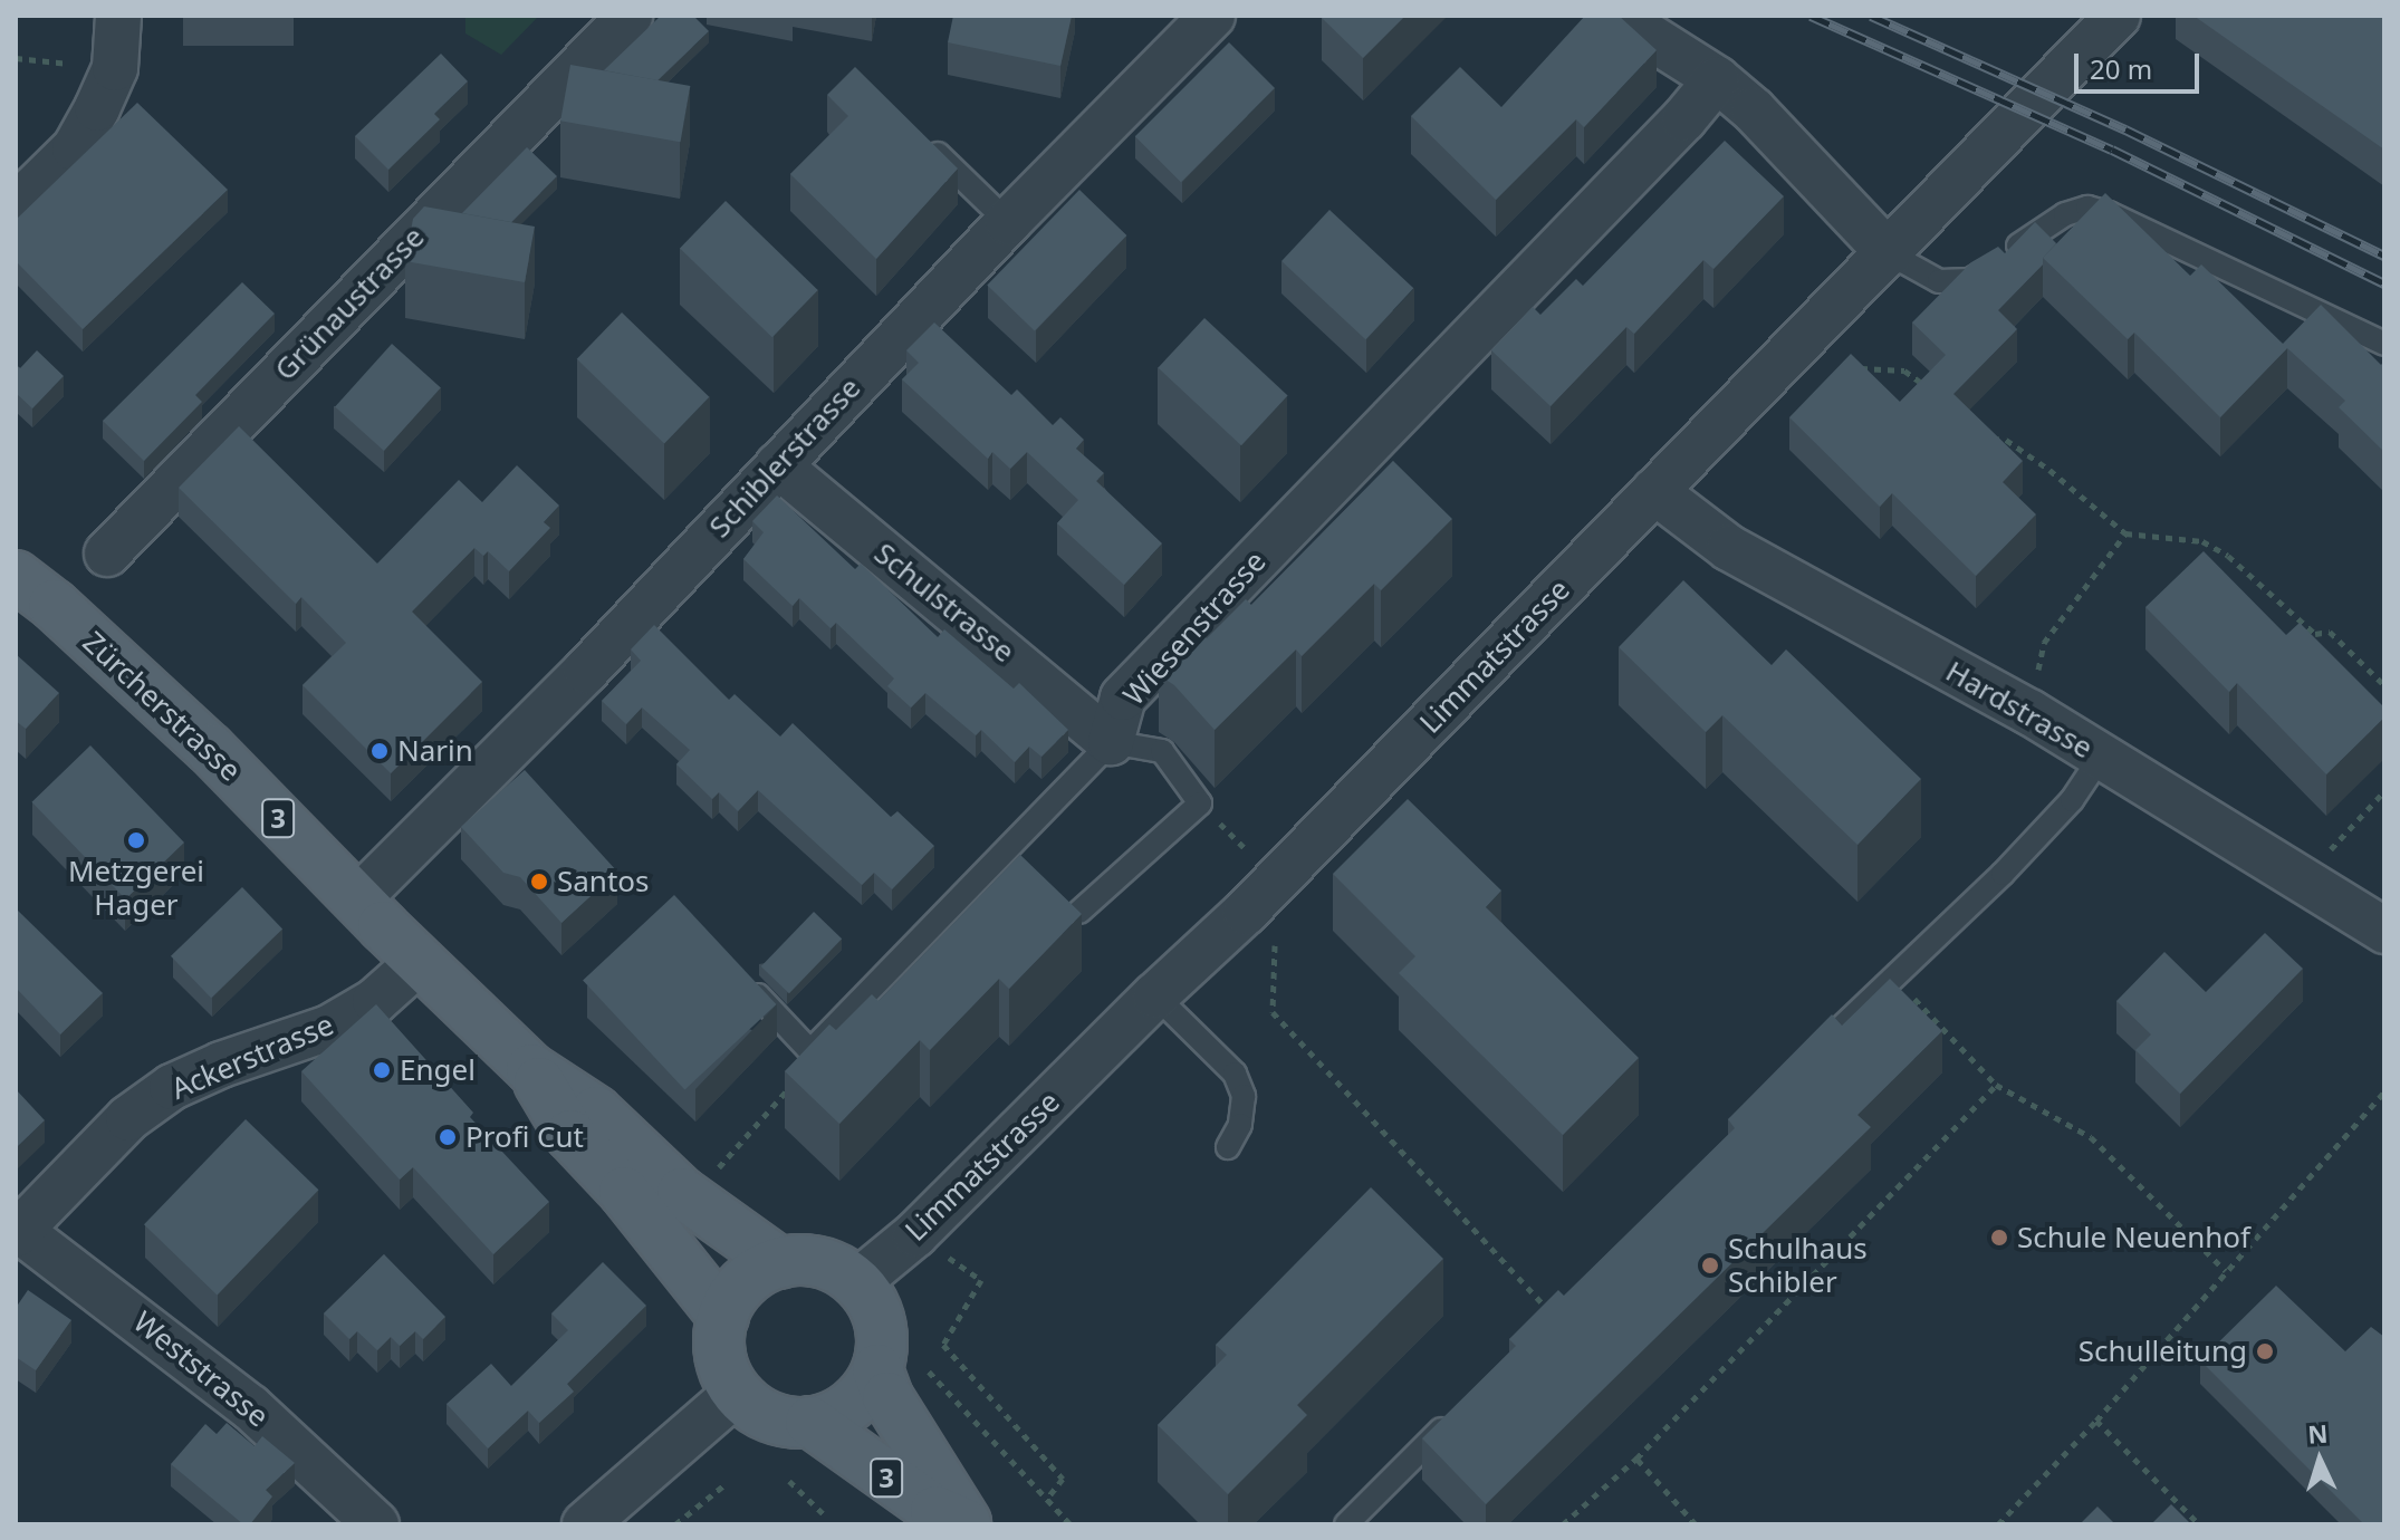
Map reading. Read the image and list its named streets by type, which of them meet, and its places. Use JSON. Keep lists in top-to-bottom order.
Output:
{
  "streets": {
    "main road": ["Zürcherstrasse", "3"],
    "street": [
      "Grünaustrasse",
      "Schiblerstrasse",
      "Schulstrasse",
      "Wiesenstrasse",
      "Limmatstrasse",
      "Hardstrasse",
      "Ackerstrasse",
      "Weststrasse"
    ]
  },
  "crossings": [
    ["Schiblerstrasse", "Schulstrasse"],
    ["Schiblerstrasse", "Zürcherstrasse"],
    ["Schulstrasse", "Wiesenstrasse"],
    ["Limmatstrasse", "Zürcherstrasse"],
    ["Limmatstrasse", "Hardstrasse"],
    ["Limmatstrasse", "3"],
    ["Zürcherstrasse", "3"],
    ["Zürcherstrasse", "Ackerstrasse"],
    ["Ackerstrasse", "Weststrasse"]
  ],
  "places": [
    "Narin",
    "Metzgerei Hager",
    "Santos",
    "Engel",
    "Profi Cut",
    "Schule Neuenhof",
    "Schulhaus Schibler",
    "Schulleitung"
  ],
  "scale_bar": "20 m",
  "north": "top"
}
